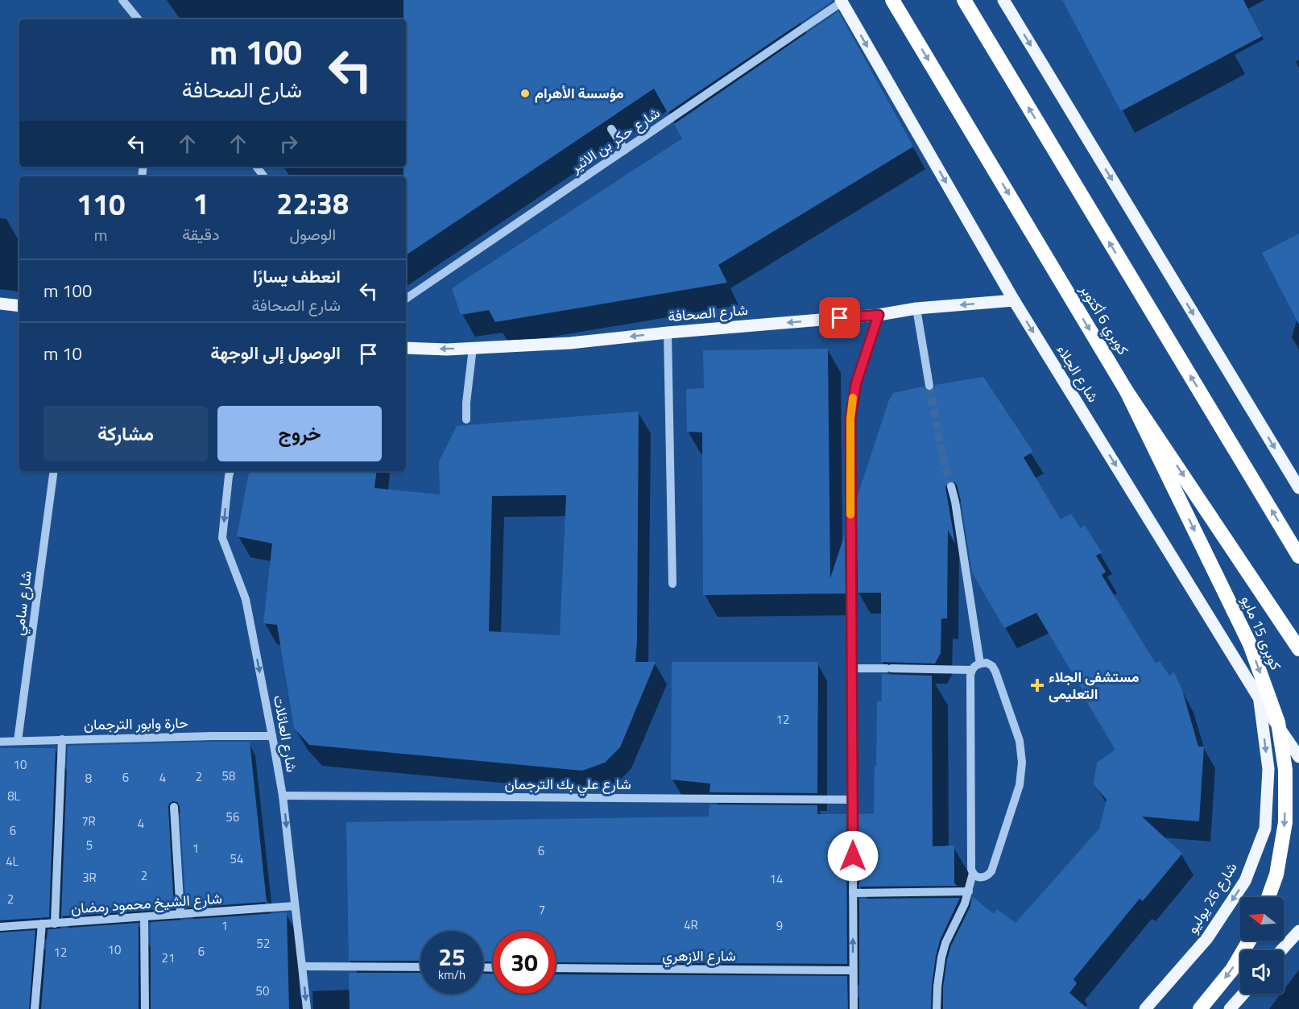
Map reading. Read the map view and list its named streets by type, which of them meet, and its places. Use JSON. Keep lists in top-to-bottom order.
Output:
{
  "streets": {
    "highway": ["كوبري 6 أكتوبر", "كوبرى 15 مايو"],
    "main road": ["شارع الصحافة", "شارع الجلاء", "شارع 26 يوليو"],
    "street": [
      "شارع حكر بن الاثير",
      "شارع سامي",
      "حارة وابور الترجمان",
      "شارع العائلات",
      "شارع علي بك الترجمان",
      "شارع الشيخ محمود رمضان",
      "شارع الازهري"
    ]
  },
  "crossings": [
    ["شارع حكر بن الاثير", "شارع الجلاء"],
    ["شارع الصحافة", "شارع الجلاء"],
    ["كوبري 6 أكتوبر", "كوبرى 15 مايو"],
    ["شارع الجلاء", "شارع 26 يوليو"],
    ["شارع سامي", "حارة وابور الترجمان"],
    ["حارة وابور الترجمان", "شارع العائلات"],
    ["شارع العائلات", "شارع علي بك الترجمان"],
    ["شارع العائلات", "شارع الشيخ محمود رمضان"]
  ],
  "one_way": [
    "شارع الصحافة",
    "شارع الجلاء",
    "شارع العائلات",
    "شارع 26 يوليو"
  ],
  "places": {
    "other": ["مؤسسة الأهرام"],
    "health": ["مستشفى الجلاء التعليمى"]
  },
  "house_numbers": [
    "12",
    "10",
    "58",
    "2",
    "6",
    "4",
    "8",
    "8L",
    "56",
    "7R",
    "4",
    "6",
    "5",
    "1",
    "6",
    "54",
    "4L",
    "2",
    "3R",
    "14",
    "2",
    "7",
    "4R",
    "1",
    "9",
    "52",
    "10",
    "6",
    "12",
    "21",
    "50"
  ],
  "north": "left",
  "page": {
    "turn": ["100 m", "شارع الصحافة"],
    "eta": [
      "22:38",
      "الوصول",
      "1",
      "دقيقة",
      "110",
      "m"
    ],
    "list": [
      {
        "name": "انعطف يسارًا",
        "note": "شارع الصحافة",
        "value": "100 m"
      },
      {
        "name": "الوصول إلى الوجهة",
        "value": "10 m"
      }
    ],
    "buttons": ["خروج", "مشاركة"],
    "speed": "25 km/h",
    "limit": "30"
  }
}
